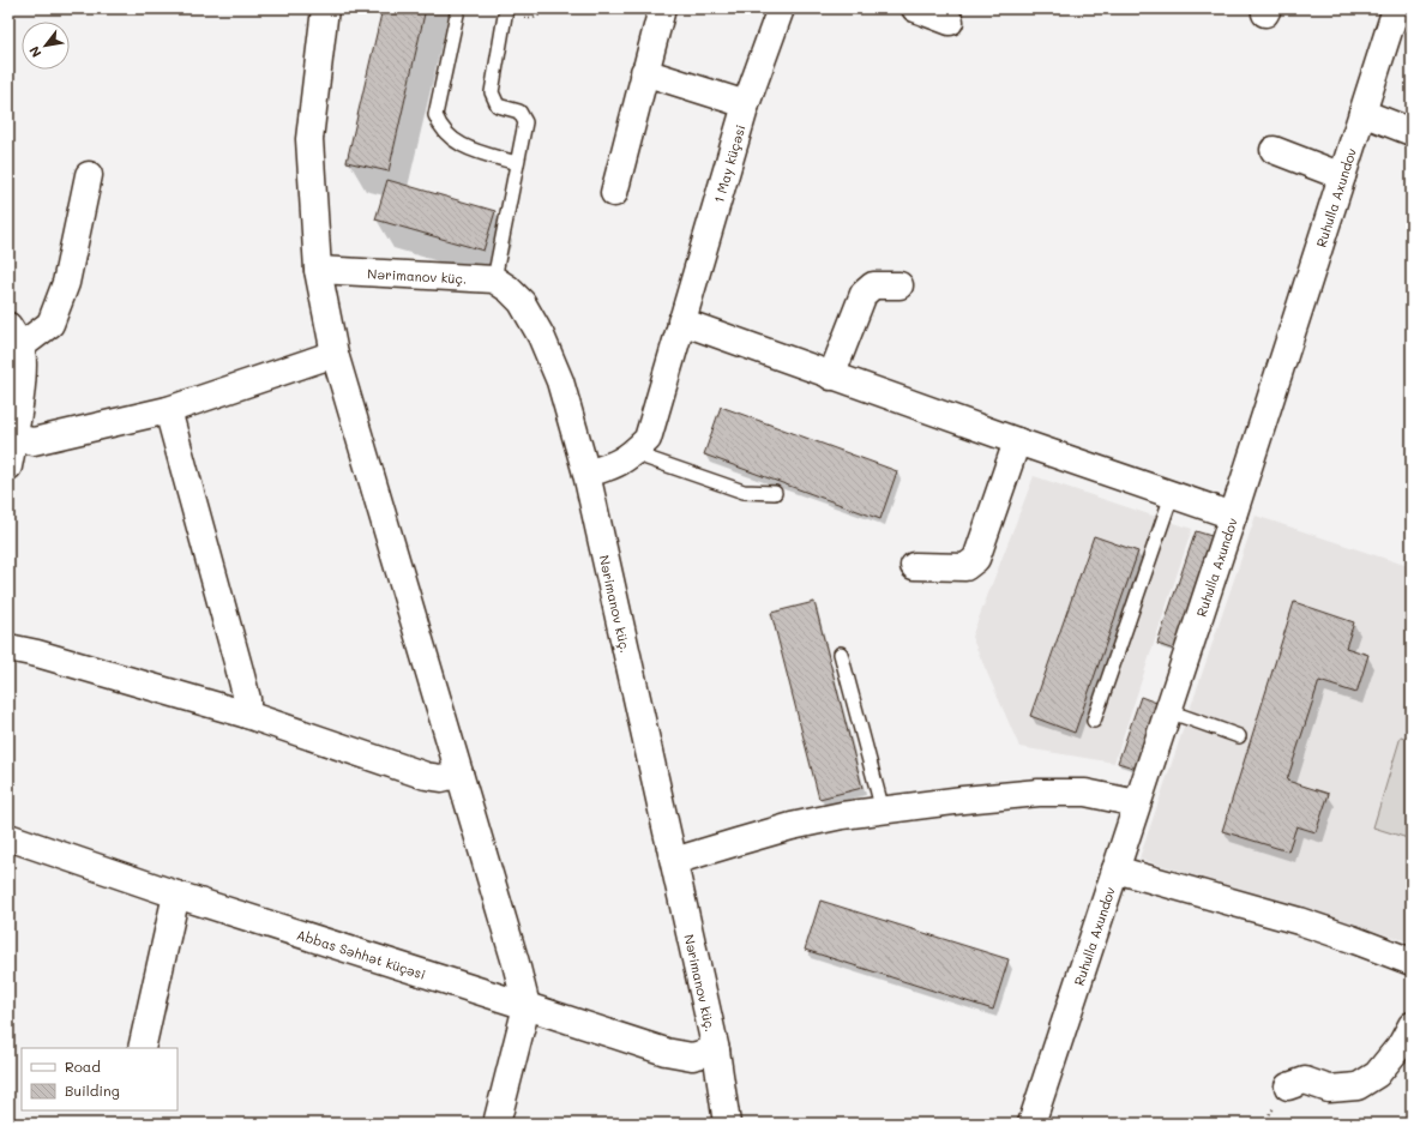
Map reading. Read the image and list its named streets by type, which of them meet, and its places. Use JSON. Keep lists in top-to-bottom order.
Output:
{
  "streets": {
    "street": [
      "1 May küçəsi",
      "Ruhulla Axundov",
      "Nərimanov küç.",
      "Abbas Səhhət küçəsi"
    ]
  },
  "crossings": [
    ["1 May küçəsi", "Nərimanov küç."],
    ["Nərimanov küç.", "Abbas Səhhət küçəsi"]
  ],
  "legend": ["Road", "Building"],
  "north": "bottom left"
}
